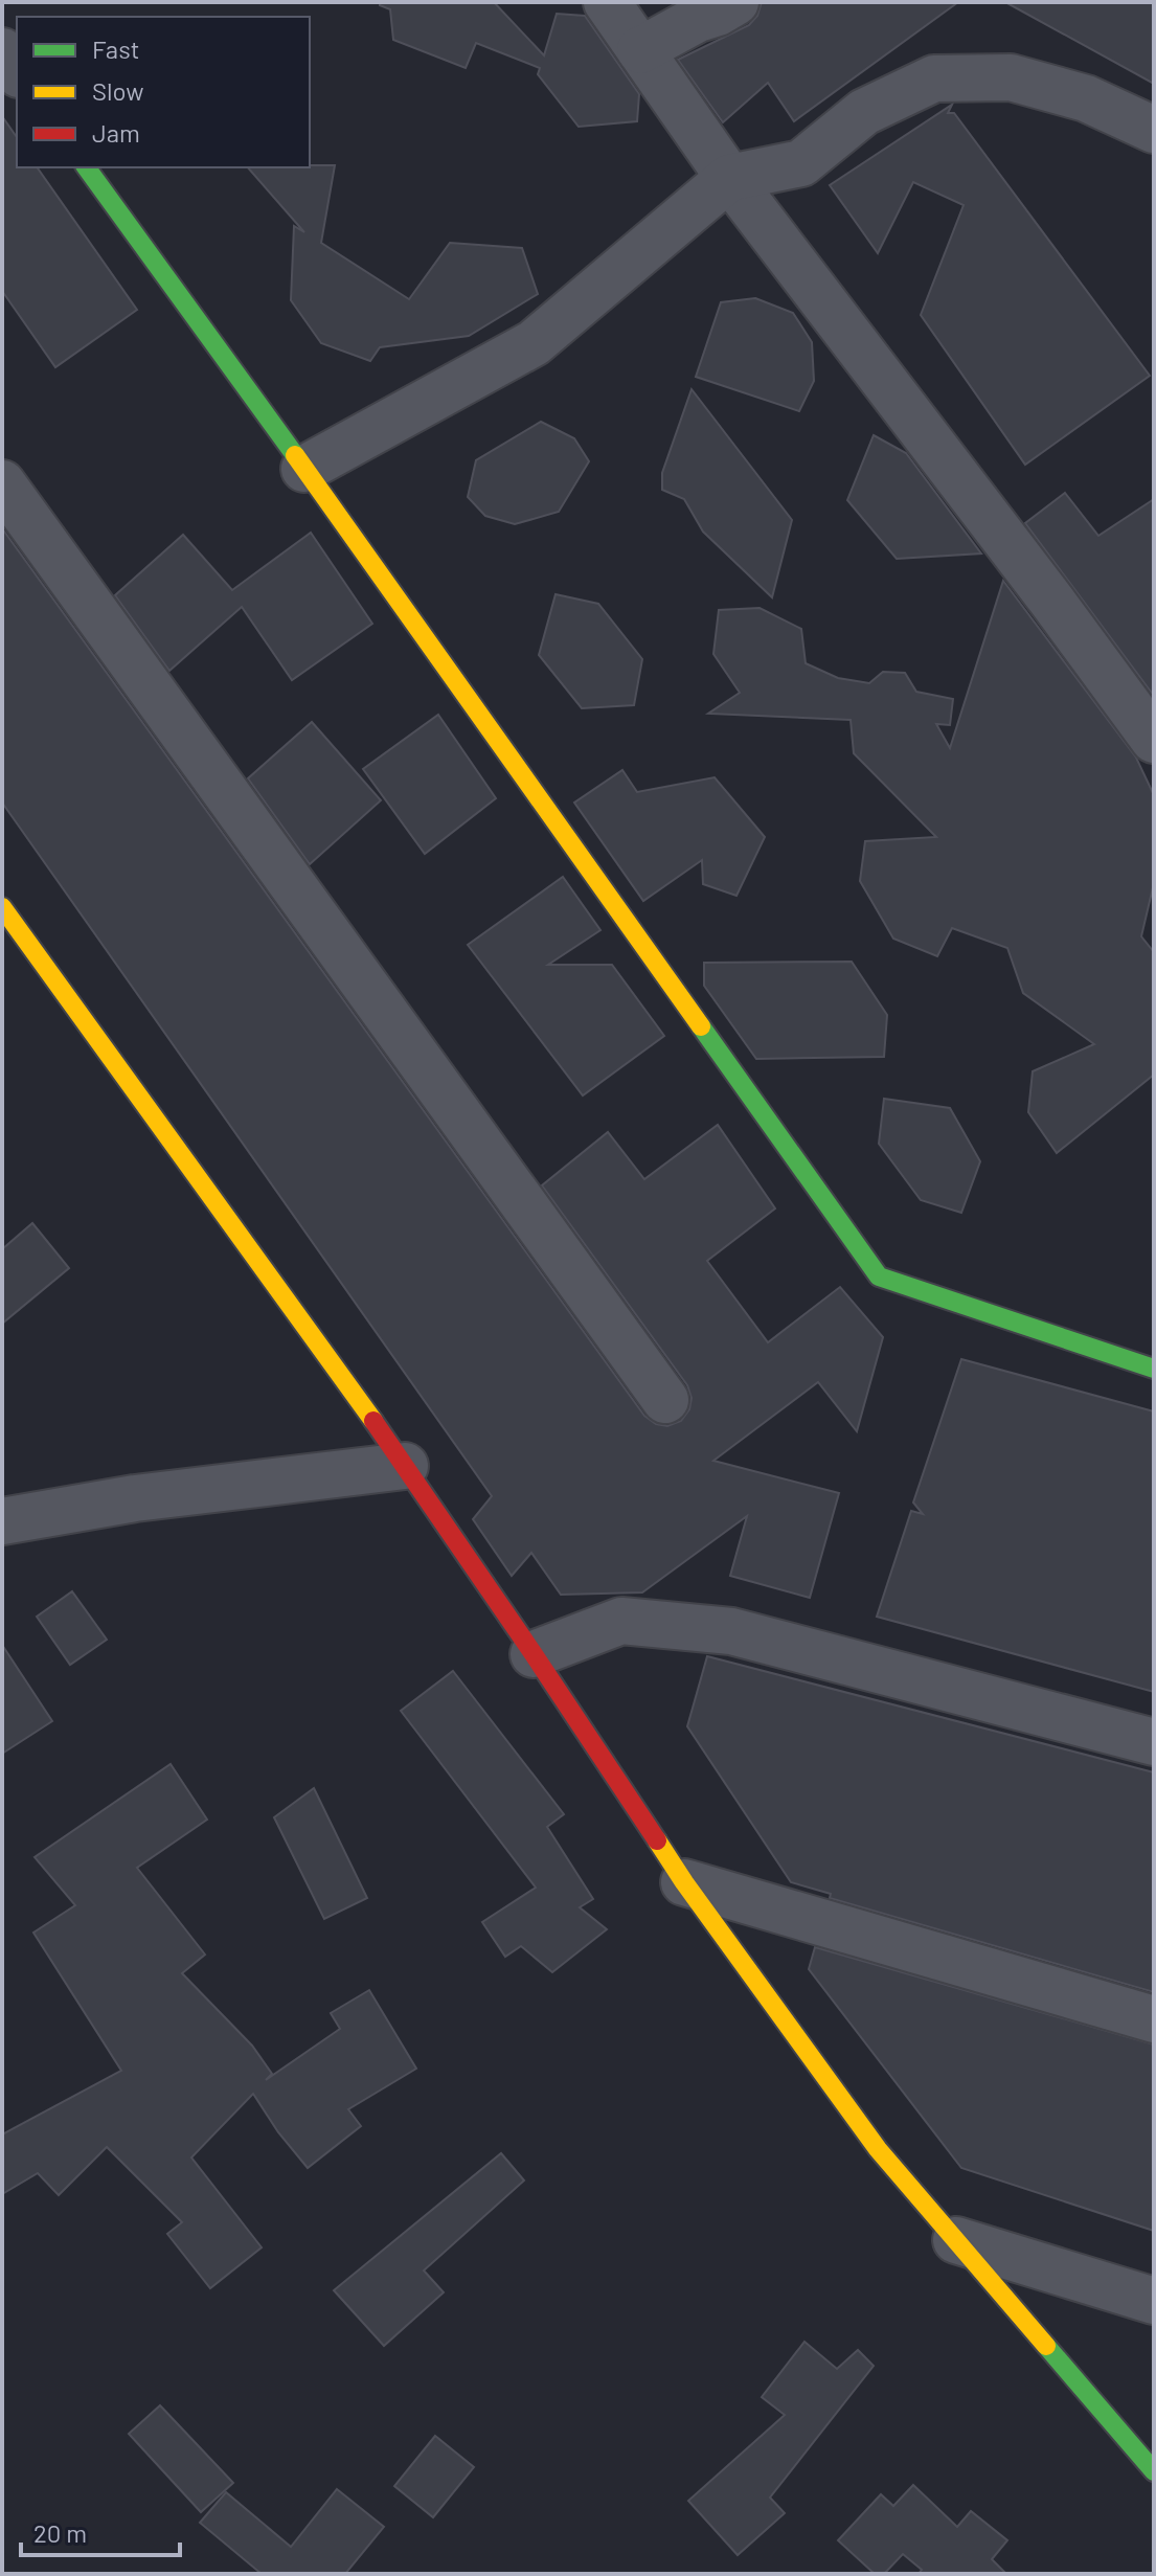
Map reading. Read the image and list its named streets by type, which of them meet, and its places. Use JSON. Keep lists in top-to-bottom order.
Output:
{
  "legend": ["Fast", "Slow", "Jam"],
  "scale_bar": "20 m"
}
